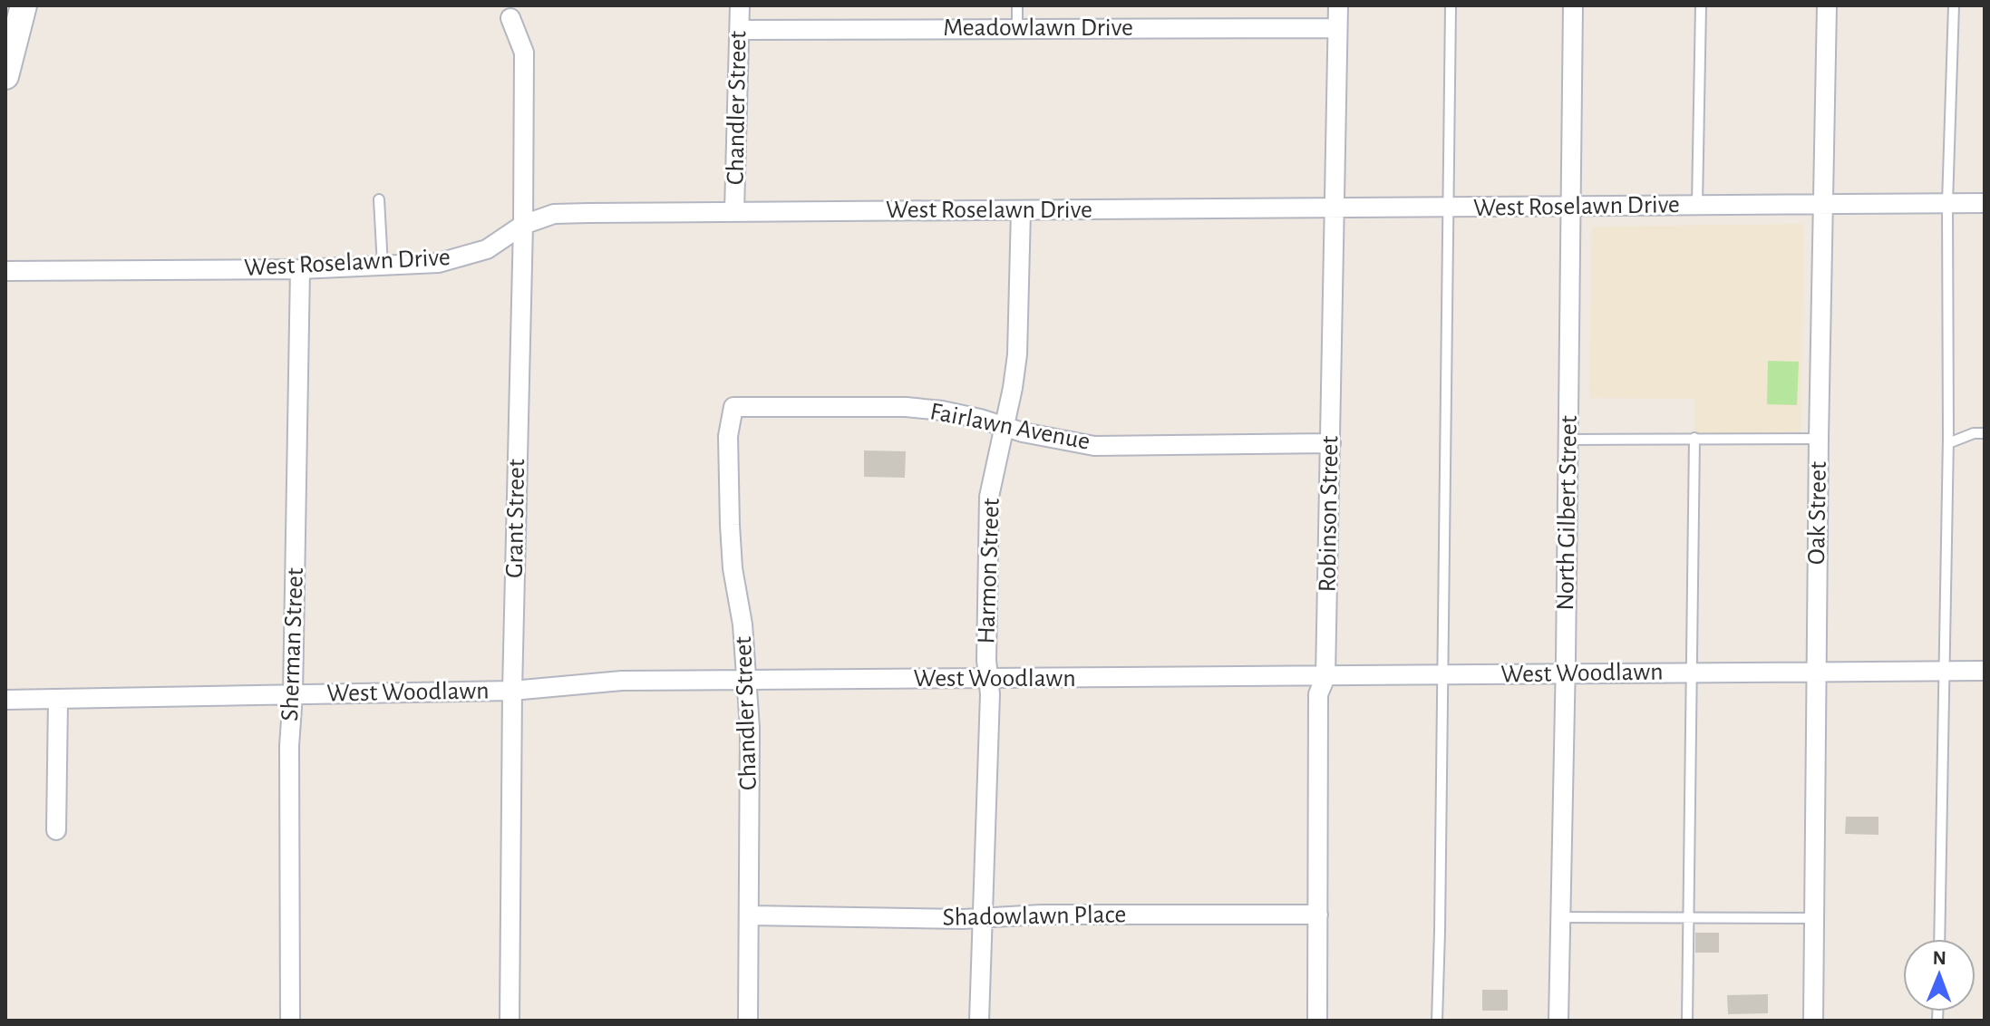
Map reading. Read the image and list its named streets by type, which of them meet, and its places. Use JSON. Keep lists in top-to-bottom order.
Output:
{
  "streets": {
    "street": [
      "Meadowlawn Drive",
      "Chandler Street",
      "West Roselawn Drive",
      "Fairlawn Avenue",
      "North Gilbert Street",
      "Oak Street",
      "Robinson Street",
      "Grant Street",
      "Harmon Street",
      "Sherman Street",
      "West Woodlawn",
      "Shadowlawn Place"
    ]
  },
  "crossings": [
    ["Meadowlawn Drive", "Chandler Street"],
    ["Meadowlawn Drive", "Robinson Street"],
    ["Chandler Street", "West Roselawn Drive"],
    ["Chandler Street", "Fairlawn Avenue"],
    ["Chandler Street", "West Woodlawn"],
    ["Chandler Street", "Shadowlawn Place"],
    ["West Roselawn Drive", "North Gilbert Street"],
    ["West Roselawn Drive", "Oak Street"],
    ["West Roselawn Drive", "Robinson Street"],
    ["West Roselawn Drive", "Grant Street"],
    ["West Roselawn Drive", "Harmon Street"],
    ["West Roselawn Drive", "Sherman Street"],
    ["Fairlawn Avenue", "Robinson Street"],
    ["Fairlawn Avenue", "Harmon Street"],
    ["North Gilbert Street", "West Woodlawn"],
    ["Oak Street", "West Woodlawn"],
    ["Robinson Street", "West Woodlawn"],
    ["Robinson Street", "Shadowlawn Place"],
    ["Grant Street", "West Woodlawn"],
    ["Harmon Street", "West Woodlawn"],
    ["Harmon Street", "Shadowlawn Place"],
    ["Sherman Street", "West Woodlawn"]
  ],
  "north": "top"
}
